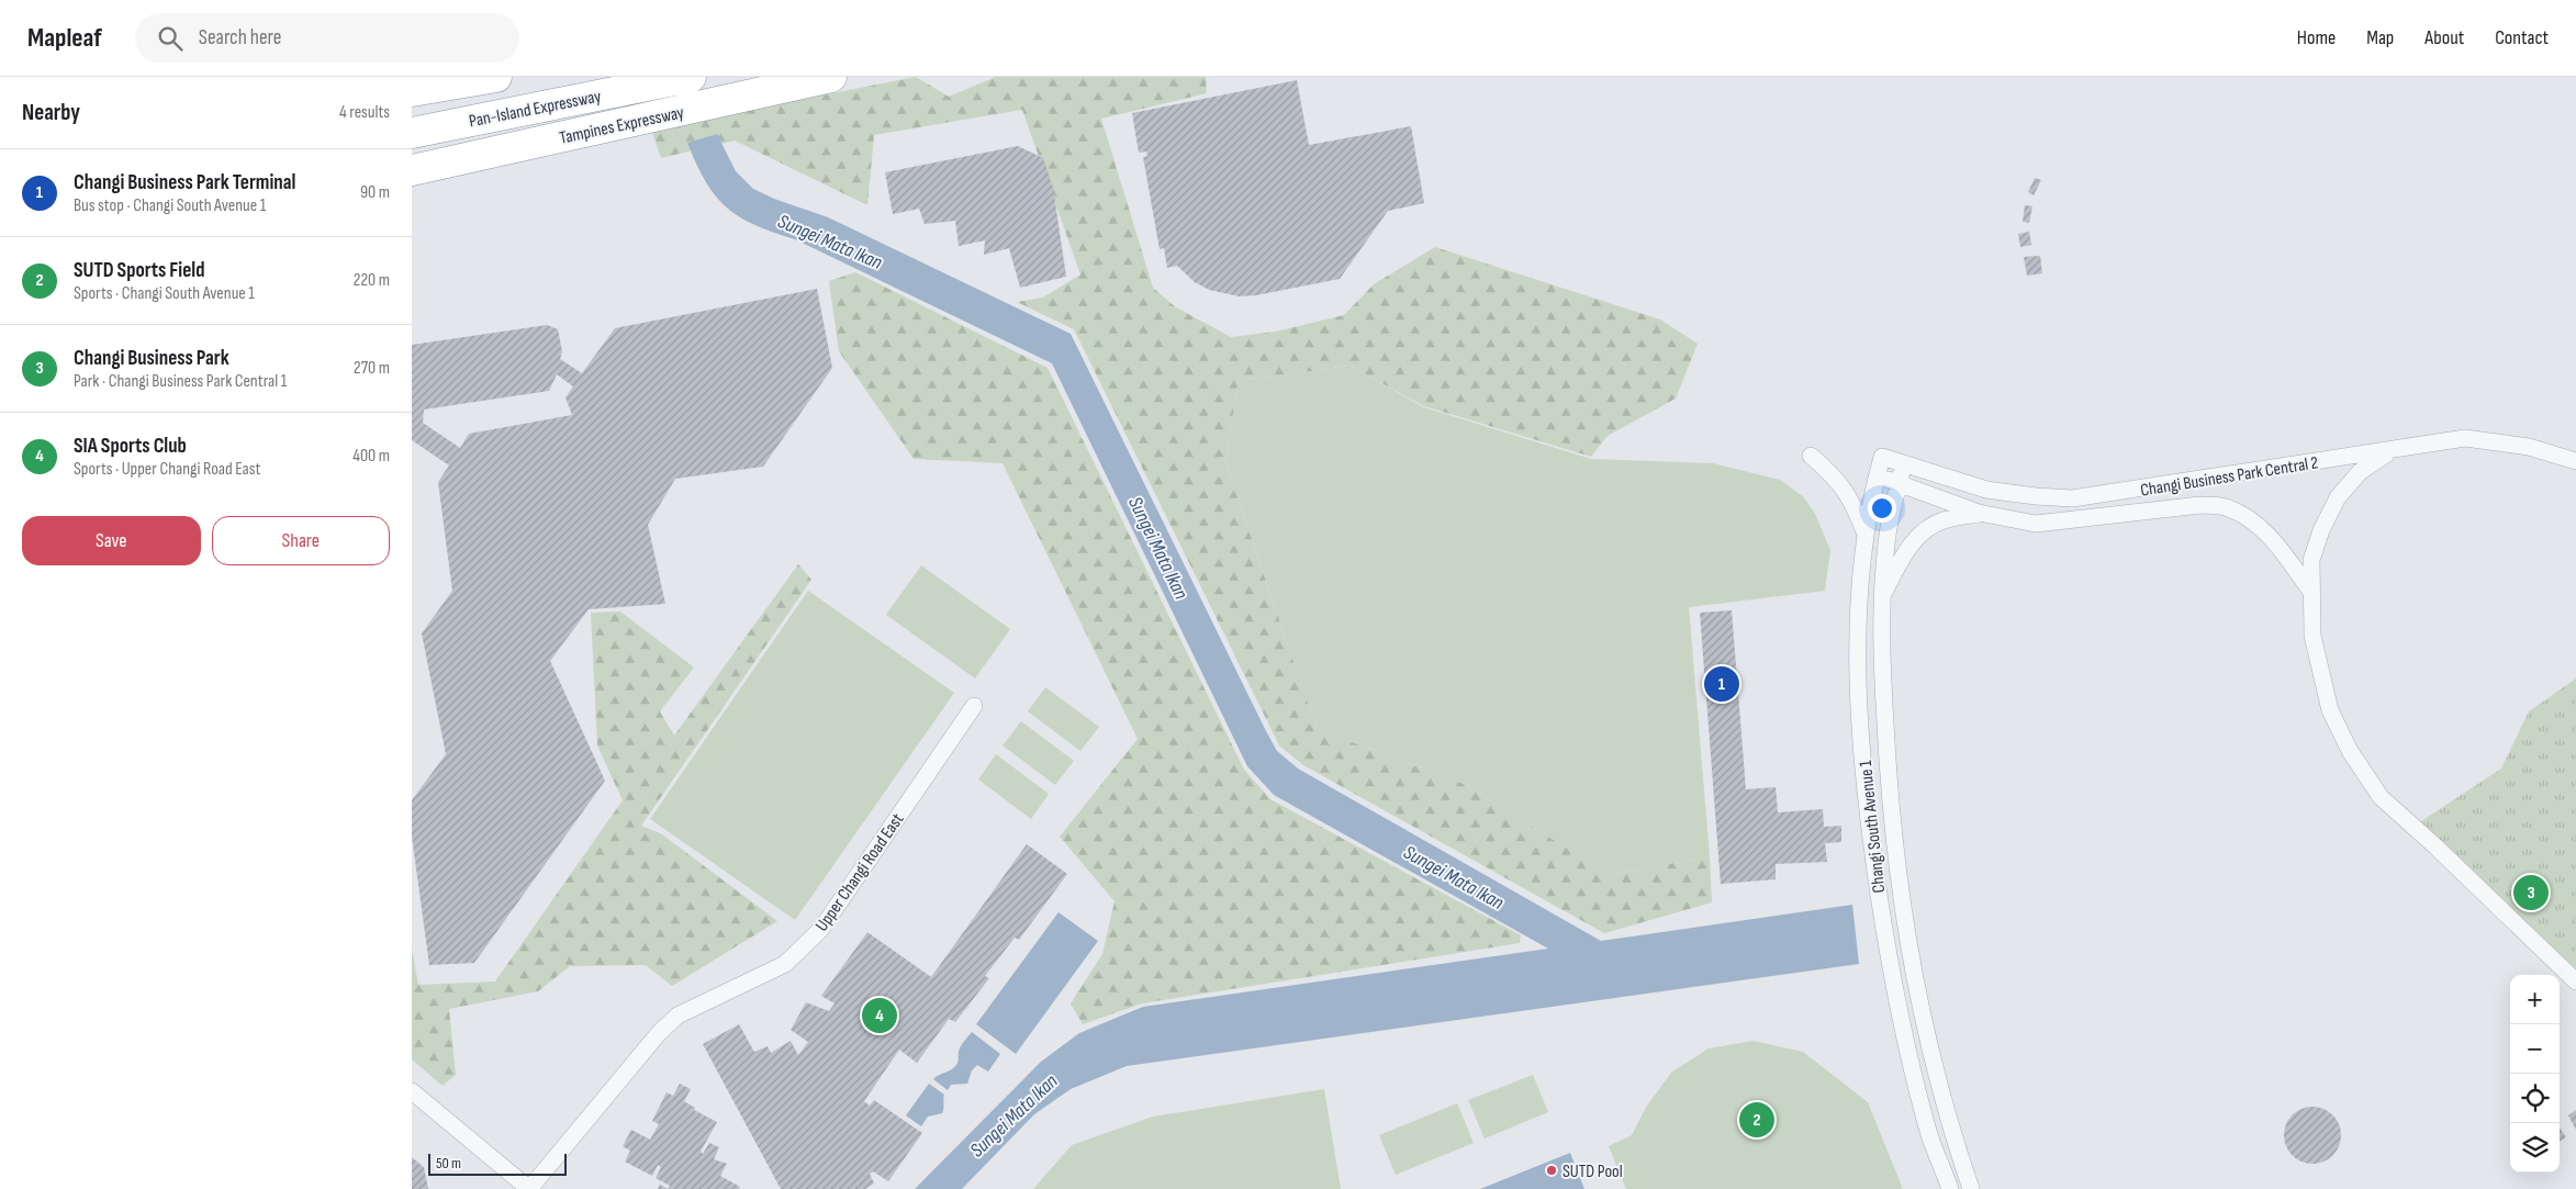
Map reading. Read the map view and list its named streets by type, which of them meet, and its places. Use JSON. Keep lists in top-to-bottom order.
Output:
{
  "streets": {
    "highway": ["Pan-Island Expressway", "Tampines Expressway"],
    "street": ["Changi Business Park Central 2", "Changi South Avenue 1", "Upper Changi Road East"]
  },
  "crossings": [
    ["Changi Business Park Central 2", "Changi South Avenue 1"]
  ],
  "water": ["Sungei Mata Ikan"],
  "places": ["SUTD Pool"],
  "scale_bar": "50 m",
  "page": {
    "header": "Mapleaf",
    "search": "Search here",
    "nav": [
      "Home",
      "Map",
      "About",
      "Contact"
    ],
    "heading": ["Nearby", "4 results"],
    "list": [
      {
        "mark": "1",
        "name": "Changi Business Park Terminal",
        "note": "Bus stop · Changi South Avenue 1",
        "value": "90 m"
      },
      {
        "mark": "2",
        "name": "SUTD Sports Field",
        "note": "Sports · Changi South Avenue 1",
        "value": "220 m"
      },
      {
        "mark": "3",
        "name": "Changi Business Park",
        "note": "Park · Changi Business Park Central 1",
        "value": "270 m"
      },
      {
        "mark": "4",
        "name": "SIA Sports Club",
        "note": "Sports · Upper Changi Road East",
        "value": "400 m"
      }
    ],
    "buttons": ["Save", "Share"],
    "pins": [
      "1",
      "3",
      "4",
      "2"
    ],
    "map_buttons": ["+", "−"],
    "scale": "50 m"
  }
}
